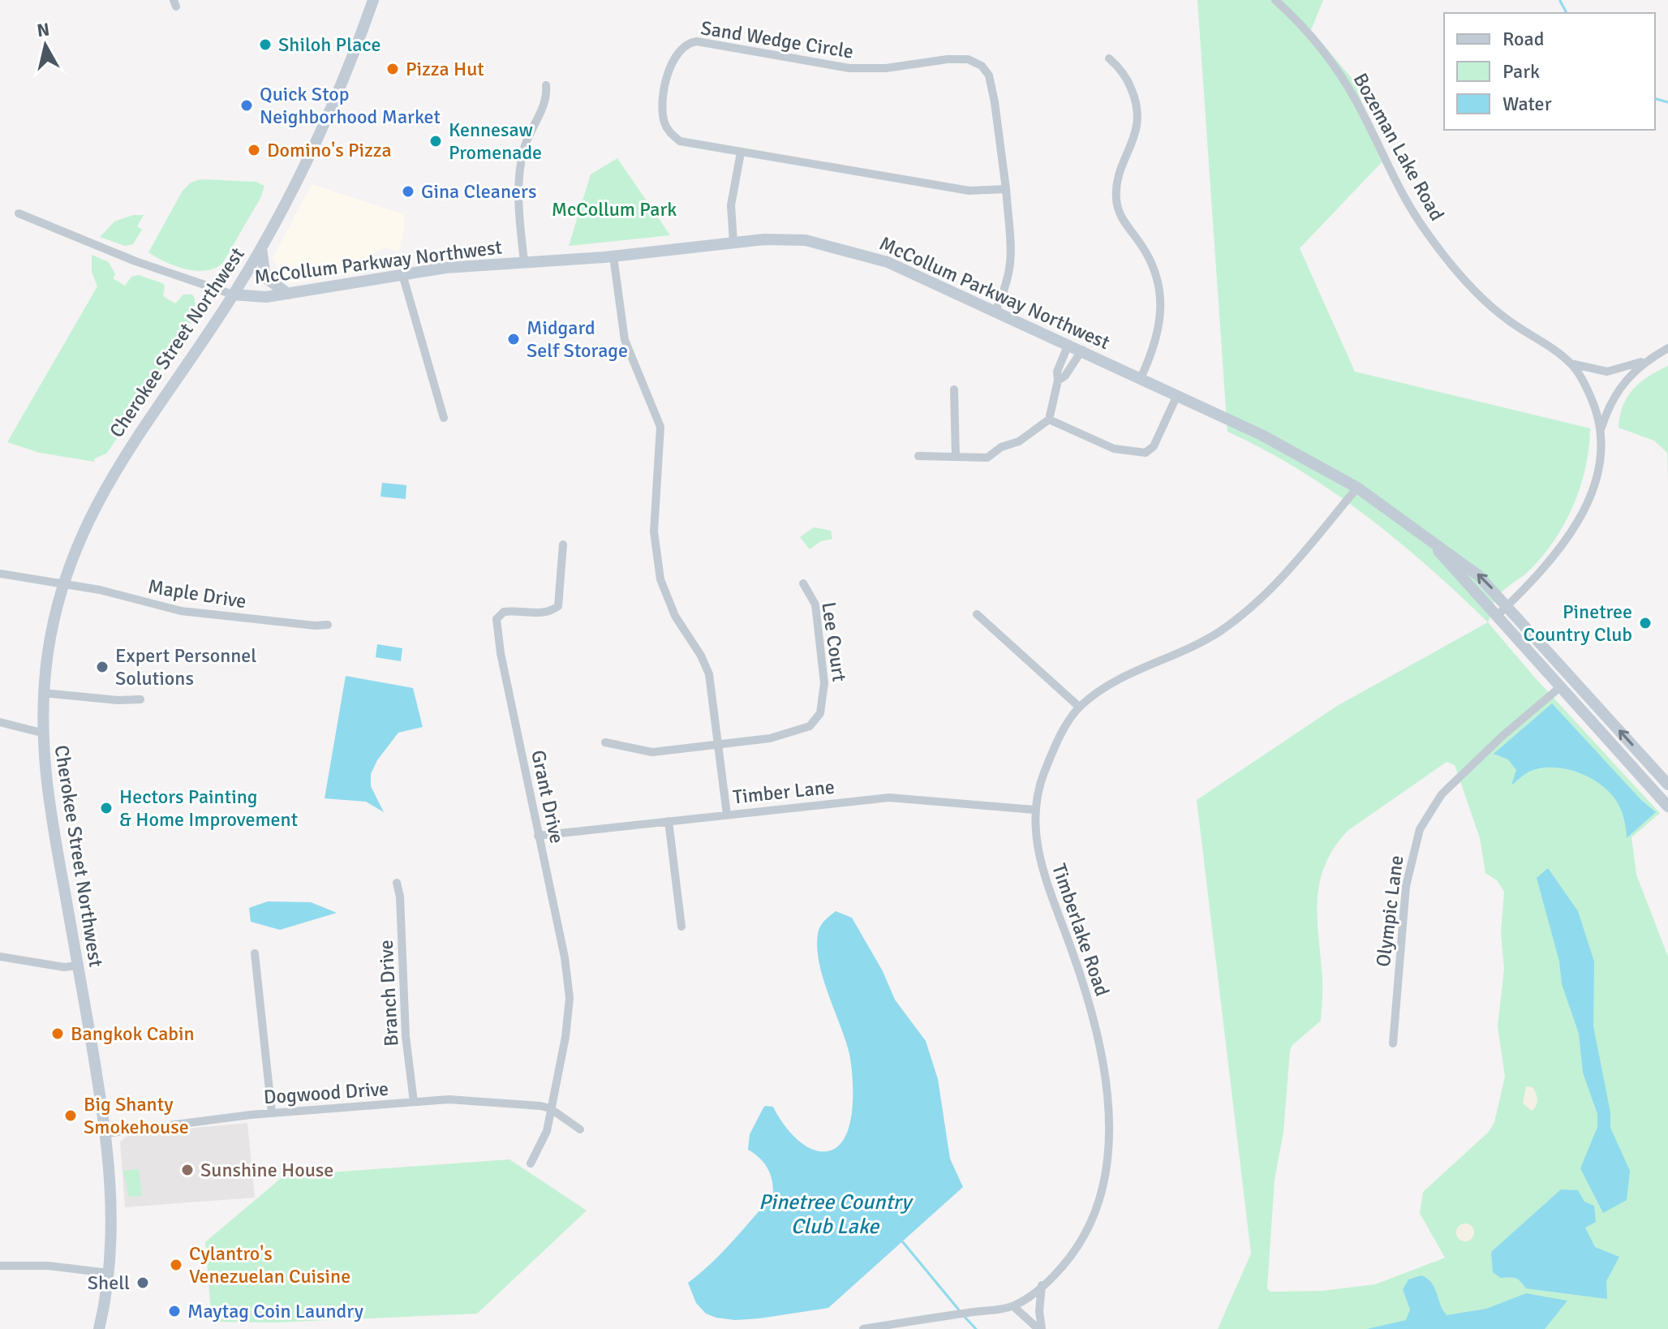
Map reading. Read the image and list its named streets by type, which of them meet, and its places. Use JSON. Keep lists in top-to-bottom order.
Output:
{
  "streets": {
    "street": [
      "Sand Wedge Circle",
      "Bozeman Lake Road",
      "McCollum Parkway Northwest",
      "Cherokee Street Northwest",
      "Maple Drive",
      "Lee Court",
      "Timber Lane",
      "Grant Drive",
      "Olympic Lane",
      "Timberlake Road",
      "Branch Drive",
      "Dogwood Drive"
    ]
  },
  "crossings": [
    ["Sand Wedge Circle", "McCollum Parkway Northwest"],
    ["Bozeman Lake Road", "McCollum Parkway Northwest"],
    ["McCollum Parkway Northwest", "Cherokee Street Northwest"],
    ["McCollum Parkway Northwest", "Olympic Lane"],
    ["McCollum Parkway Northwest", "Timberlake Road"],
    ["Cherokee Street Northwest", "Maple Drive"],
    ["Cherokee Street Northwest", "Dogwood Drive"],
    ["Timber Lane", "Grant Drive"],
    ["Timber Lane", "Timberlake Road"],
    ["Grant Drive", "Dogwood Drive"],
    ["Branch Drive", "Dogwood Drive"]
  ],
  "water": ["Pinetree Country Club Lake"],
  "parks": ["McCollum Park"],
  "places": [
    "Shiloh Place",
    "Pizza Hut",
    "Quick Stop Neighborhood Market",
    "Kennesaw Promenade",
    "Domino's Pizza",
    "Gina Cleaners",
    "Midgard Self Storage",
    "Pinetree Country Club",
    "Expert Personnel Solutions",
    "Hectors Painting & Home Improvement",
    "Bangkok Cabin",
    "Big Shanty Smokehouse",
    "Sunshine House",
    "Cylantro's Venezuelan Cuisine",
    "Shell",
    "Maytag Coin Laundry"
  ],
  "legend": ["Road", "Park", "Water"],
  "north": "top"
}
